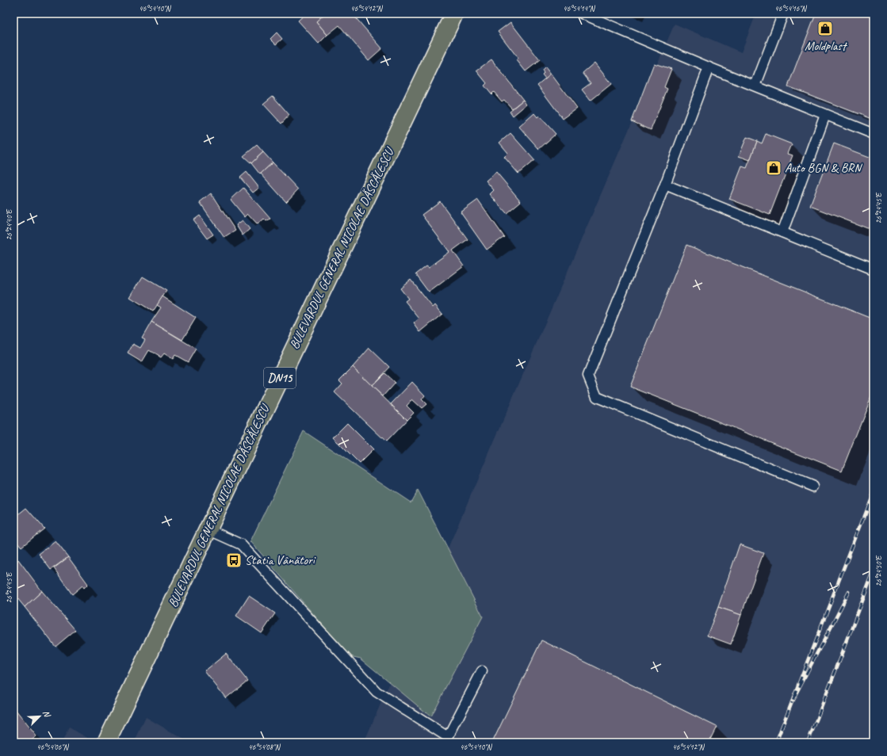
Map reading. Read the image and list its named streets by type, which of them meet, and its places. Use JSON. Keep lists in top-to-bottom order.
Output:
{
  "streets": {
    "main road": ["BULEVARDUL GENERAL NICOLAE DĂSCĂLESCU", "DN15"]
  },
  "places": {
    "shop": ["Moldplast", "Auto BGN & BRN"],
    "bus stop": ["Statia Vânători"]
  },
  "north": "top right",
  "coordinates": [
    "46°54'10\"N",
    "46°54'12\"N",
    "46°54'14\"N",
    "46°54'16\"N",
    "26°24'45\"E",
    "26°24'40\"E",
    "26°24'50\"E",
    "46°54'06\"N",
    "46°54'08\"N"
  ]
}
